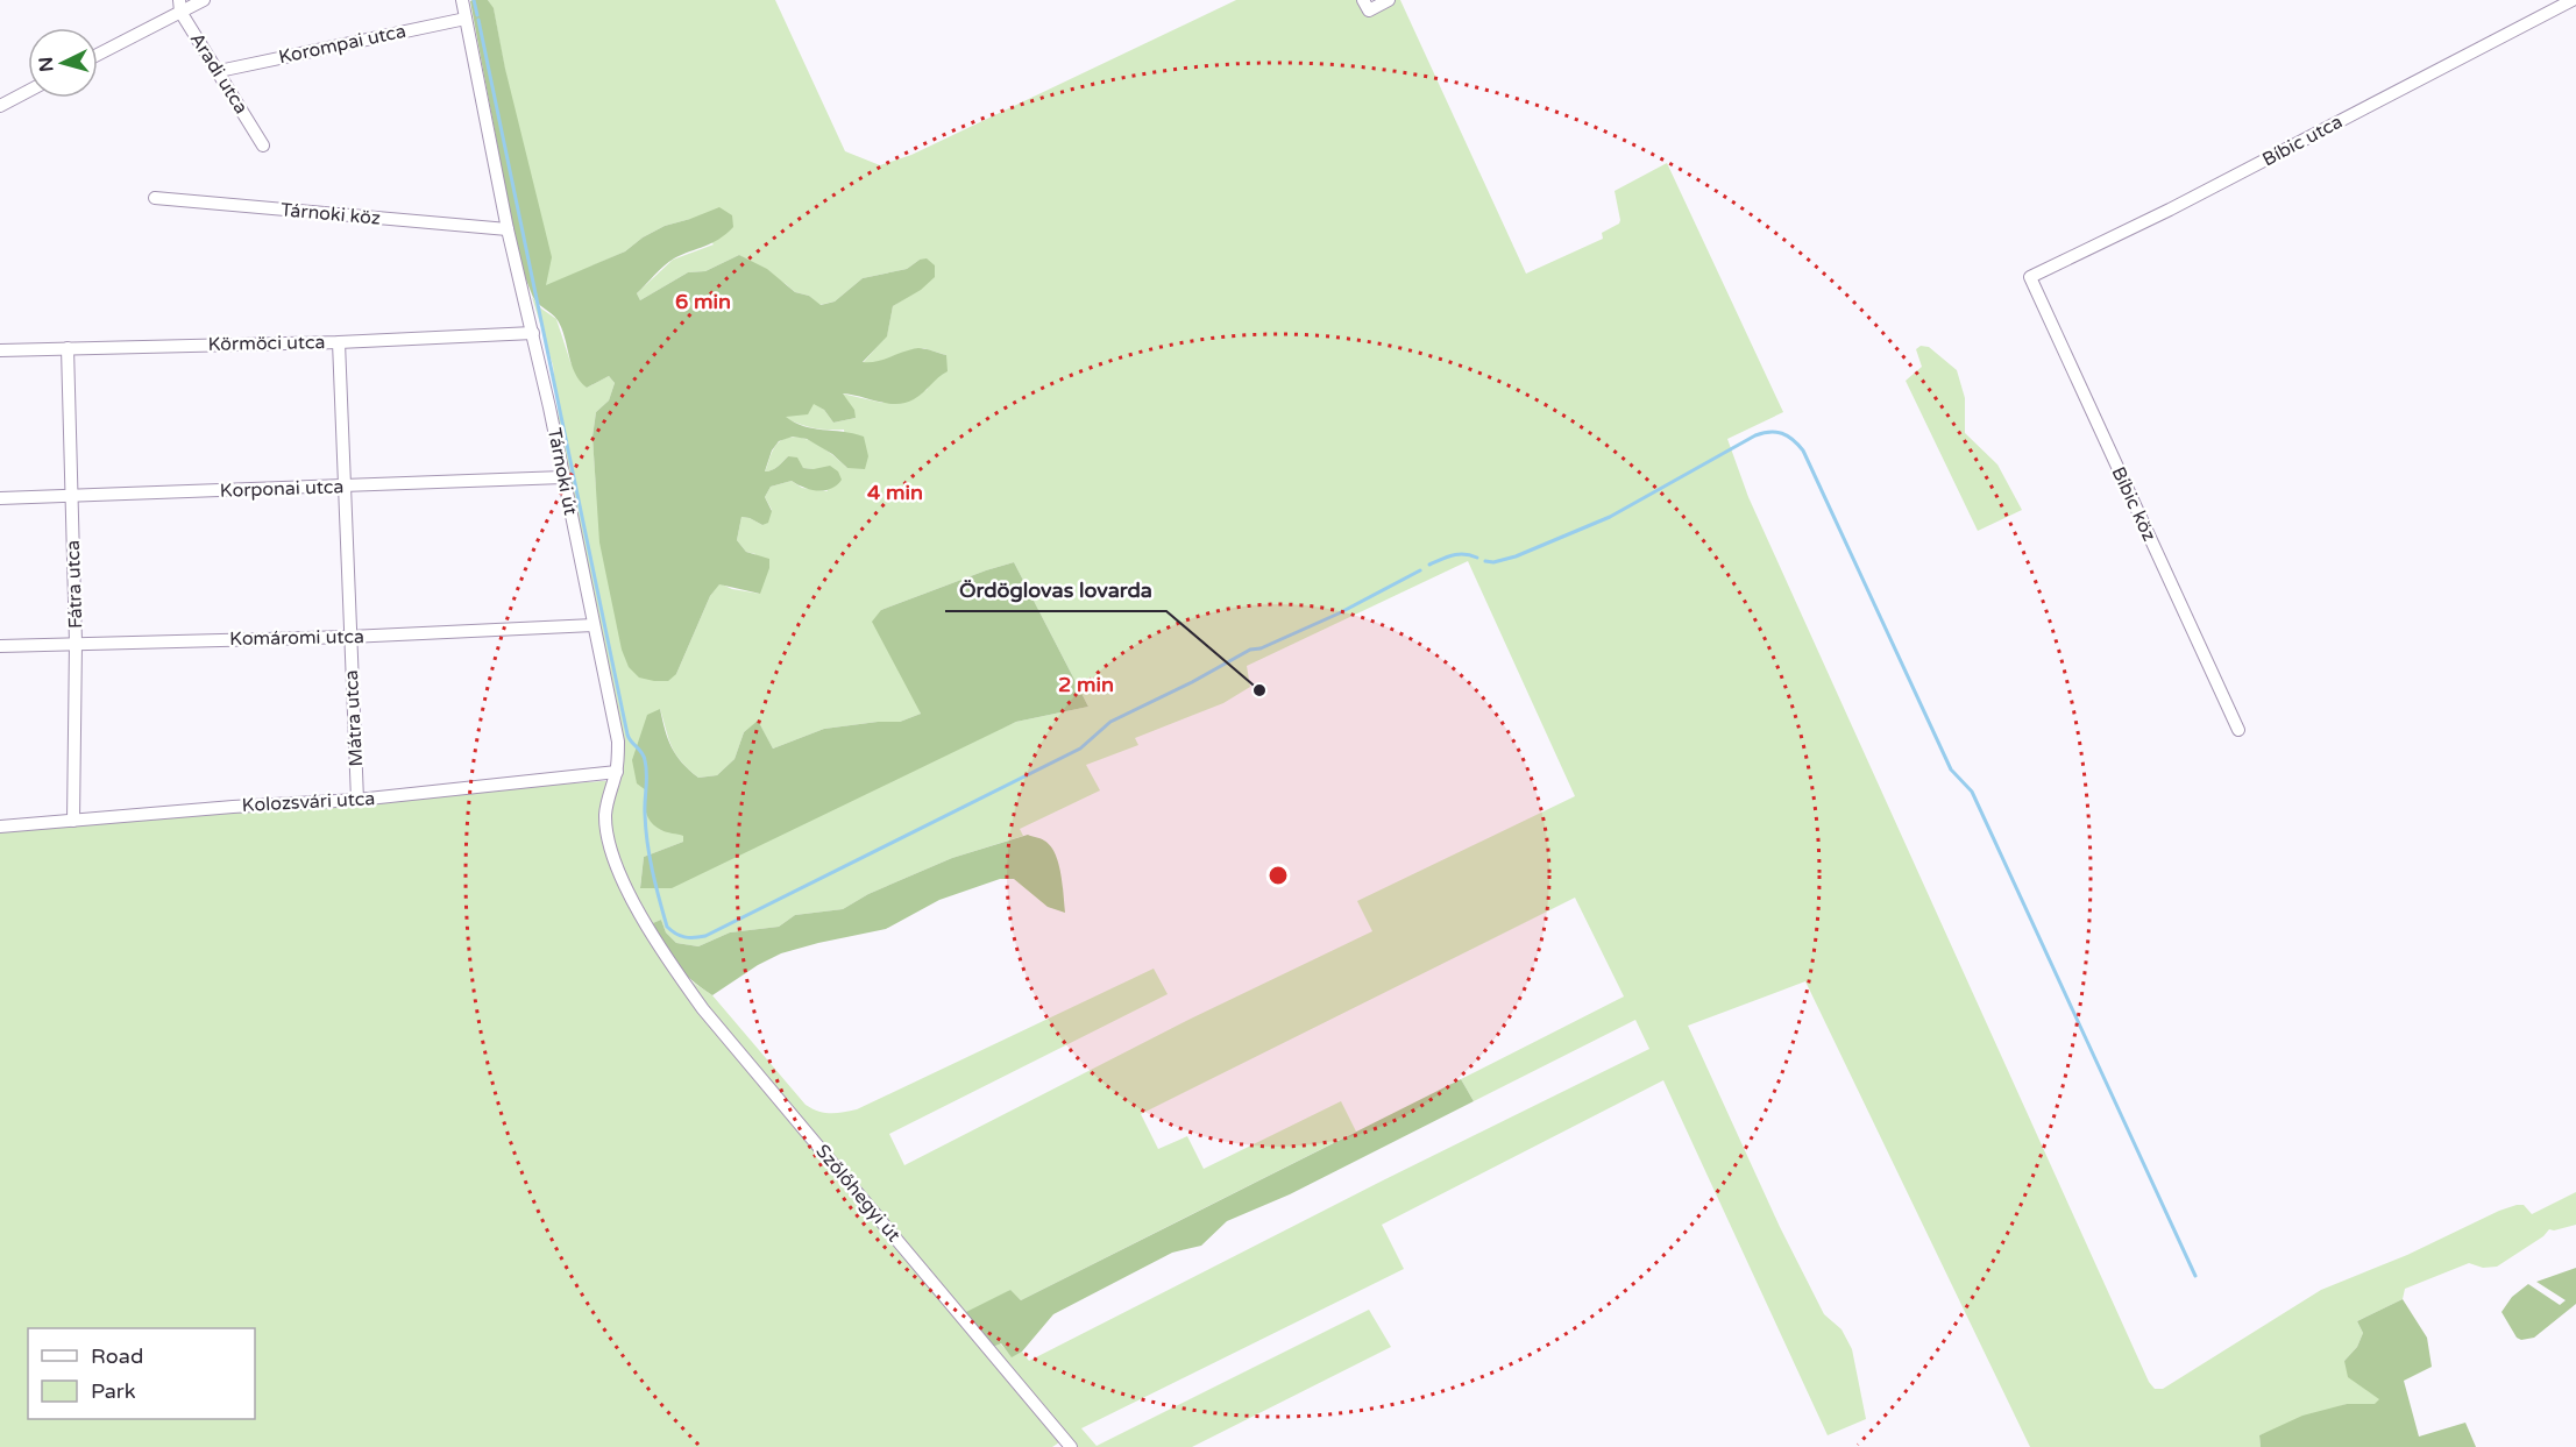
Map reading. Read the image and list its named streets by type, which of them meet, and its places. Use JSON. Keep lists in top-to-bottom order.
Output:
{
  "streets": {
    "street": [
      "Korompai utca",
      "Aradi utca",
      "Bíbic utca",
      "Tárnoki köz",
      "Körmöci utca",
      "Tárnoki út",
      "Korponai utca",
      "Bíbic köz",
      "Fátra utca",
      "Komáromi utca",
      "Mátra utca",
      "Kolozsvári utca",
      "Szőlőhegyi út"
    ]
  },
  "crossings": [
    ["Korompai utca", "Aradi utca"],
    ["Korompai utca", "Tárnoki út"],
    ["Bíbic utca", "Bíbic köz"],
    ["Tárnoki köz", "Tárnoki út"],
    ["Körmöci utca", "Tárnoki út"],
    ["Körmöci utca", "Fátra utca"],
    ["Körmöci utca", "Mátra utca"],
    ["Tárnoki út", "Korponai utca"],
    ["Tárnoki út", "Komáromi utca"],
    ["Tárnoki út", "Kolozsvári utca"],
    ["Tárnoki út", "Szőlőhegyi út"],
    ["Korponai utca", "Fátra utca"],
    ["Korponai utca", "Mátra utca"],
    ["Fátra utca", "Komáromi utca"],
    ["Fátra utca", "Kolozsvári utca"],
    ["Komáromi utca", "Mátra utca"],
    ["Mátra utca", "Kolozsvári utca"]
  ],
  "places": ["Ördöglovas lovarda"],
  "legend": ["Road", "Park"],
  "north": "left",
  "rings": ["6 min", "4 min", "2 min"]
}
